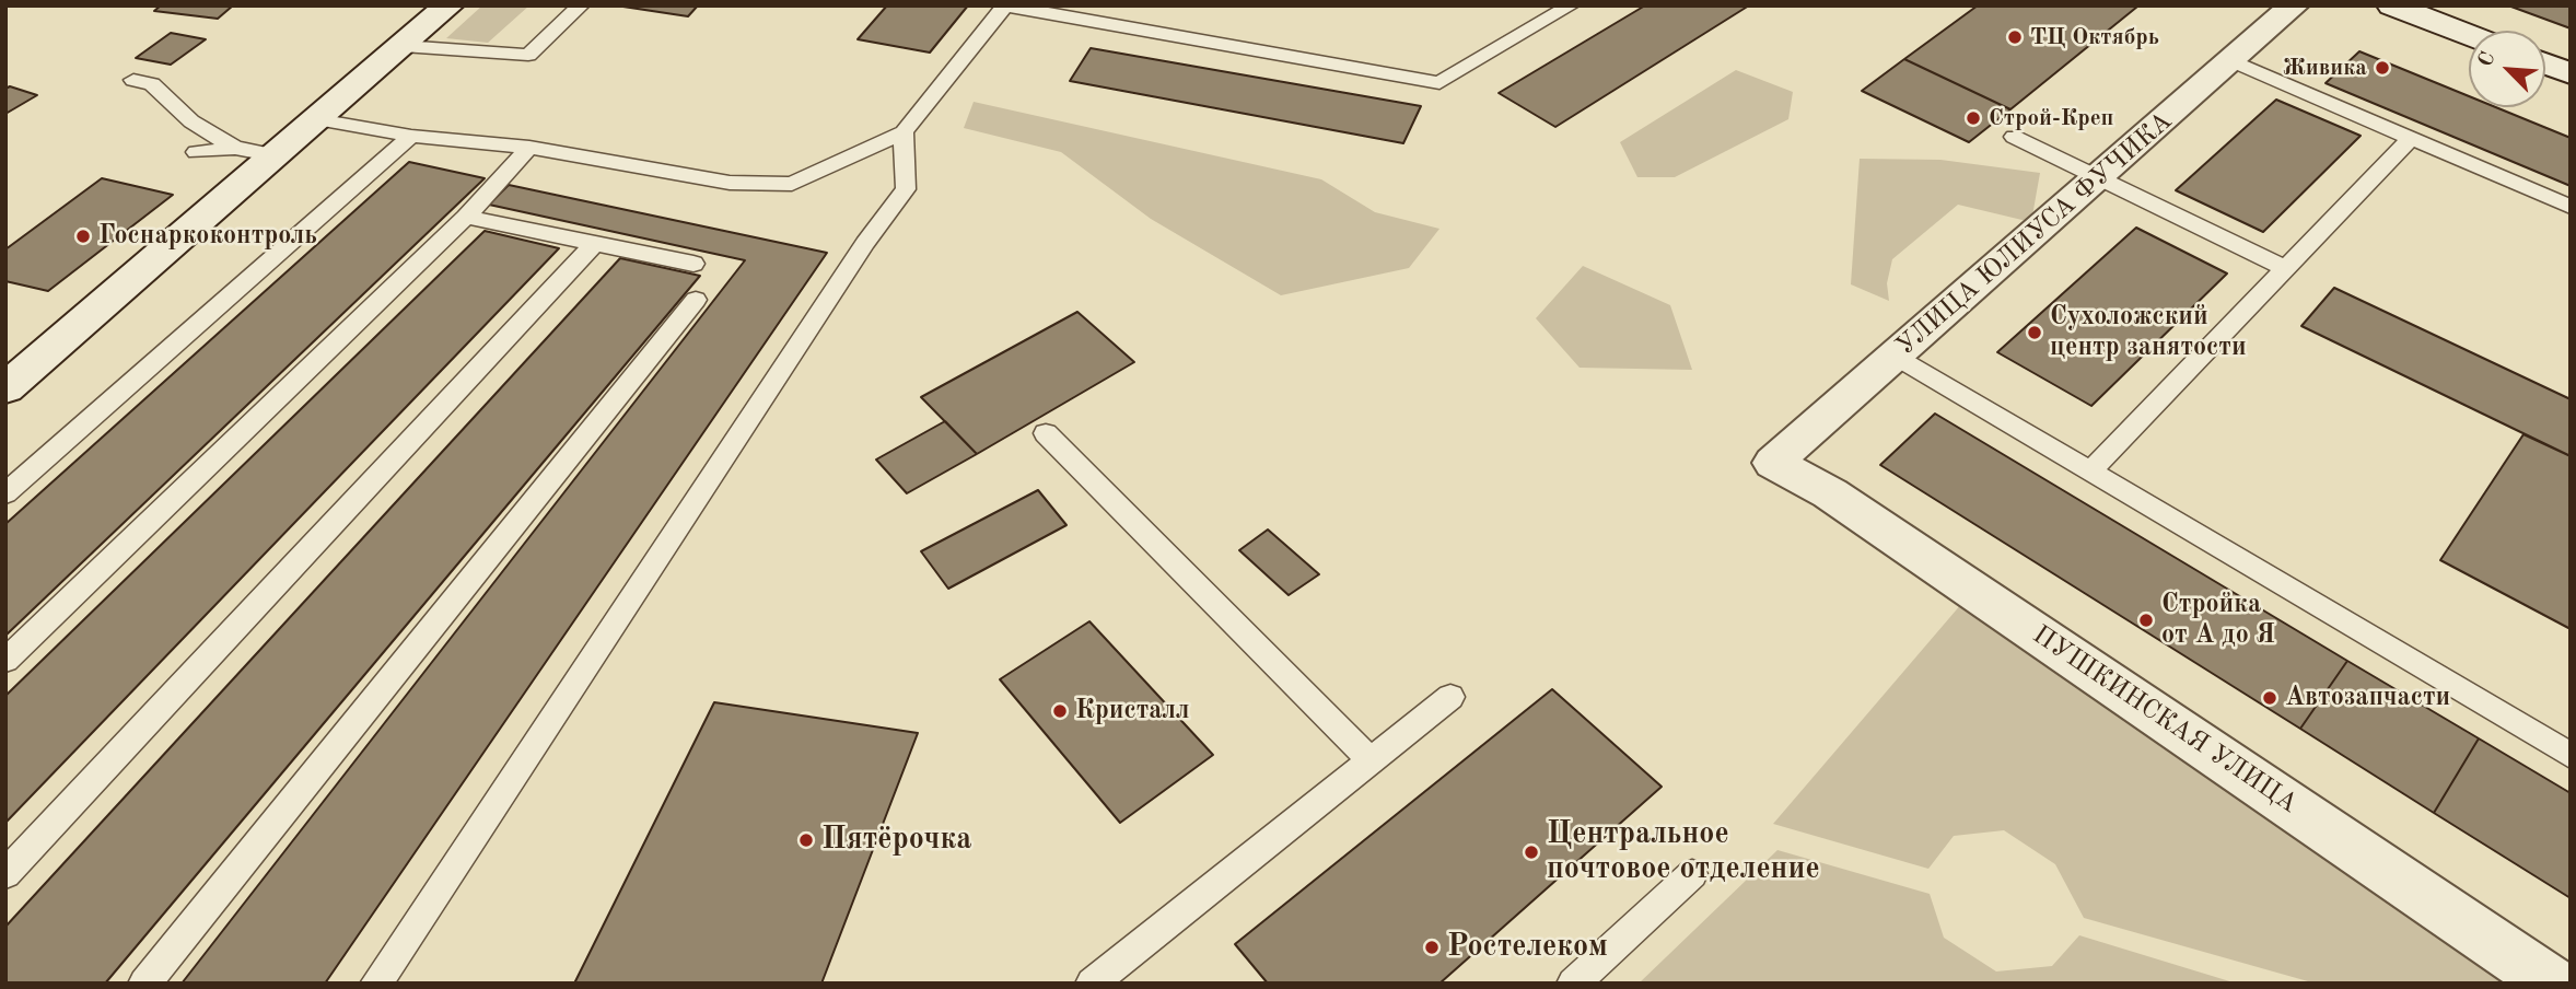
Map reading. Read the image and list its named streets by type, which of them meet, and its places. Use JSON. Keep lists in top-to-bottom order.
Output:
{
  "streets": {
    "street": ["УЛИЦА ЮЛИУСА ФУЧИКА", "ПУШКИНСКАЯ УЛИЦА"]
  },
  "crossings": [
    ["УЛИЦА ЮЛИУСА ФУЧИКА", "ПУШКИНСКАЯ УЛИЦА"]
  ],
  "places": [
    "ТЦ Октябрь",
    "Живика",
    "Строй-Креп",
    "Госнаркоконтроль",
    "Сухоложский центр занятости",
    "Стройка от А до Я",
    "Автозапчасти",
    "Кристалл",
    "Пятёрочка",
    "Центральное почтовое отделение",
    "Ростелеком"
  ],
  "north": "top left"
}
